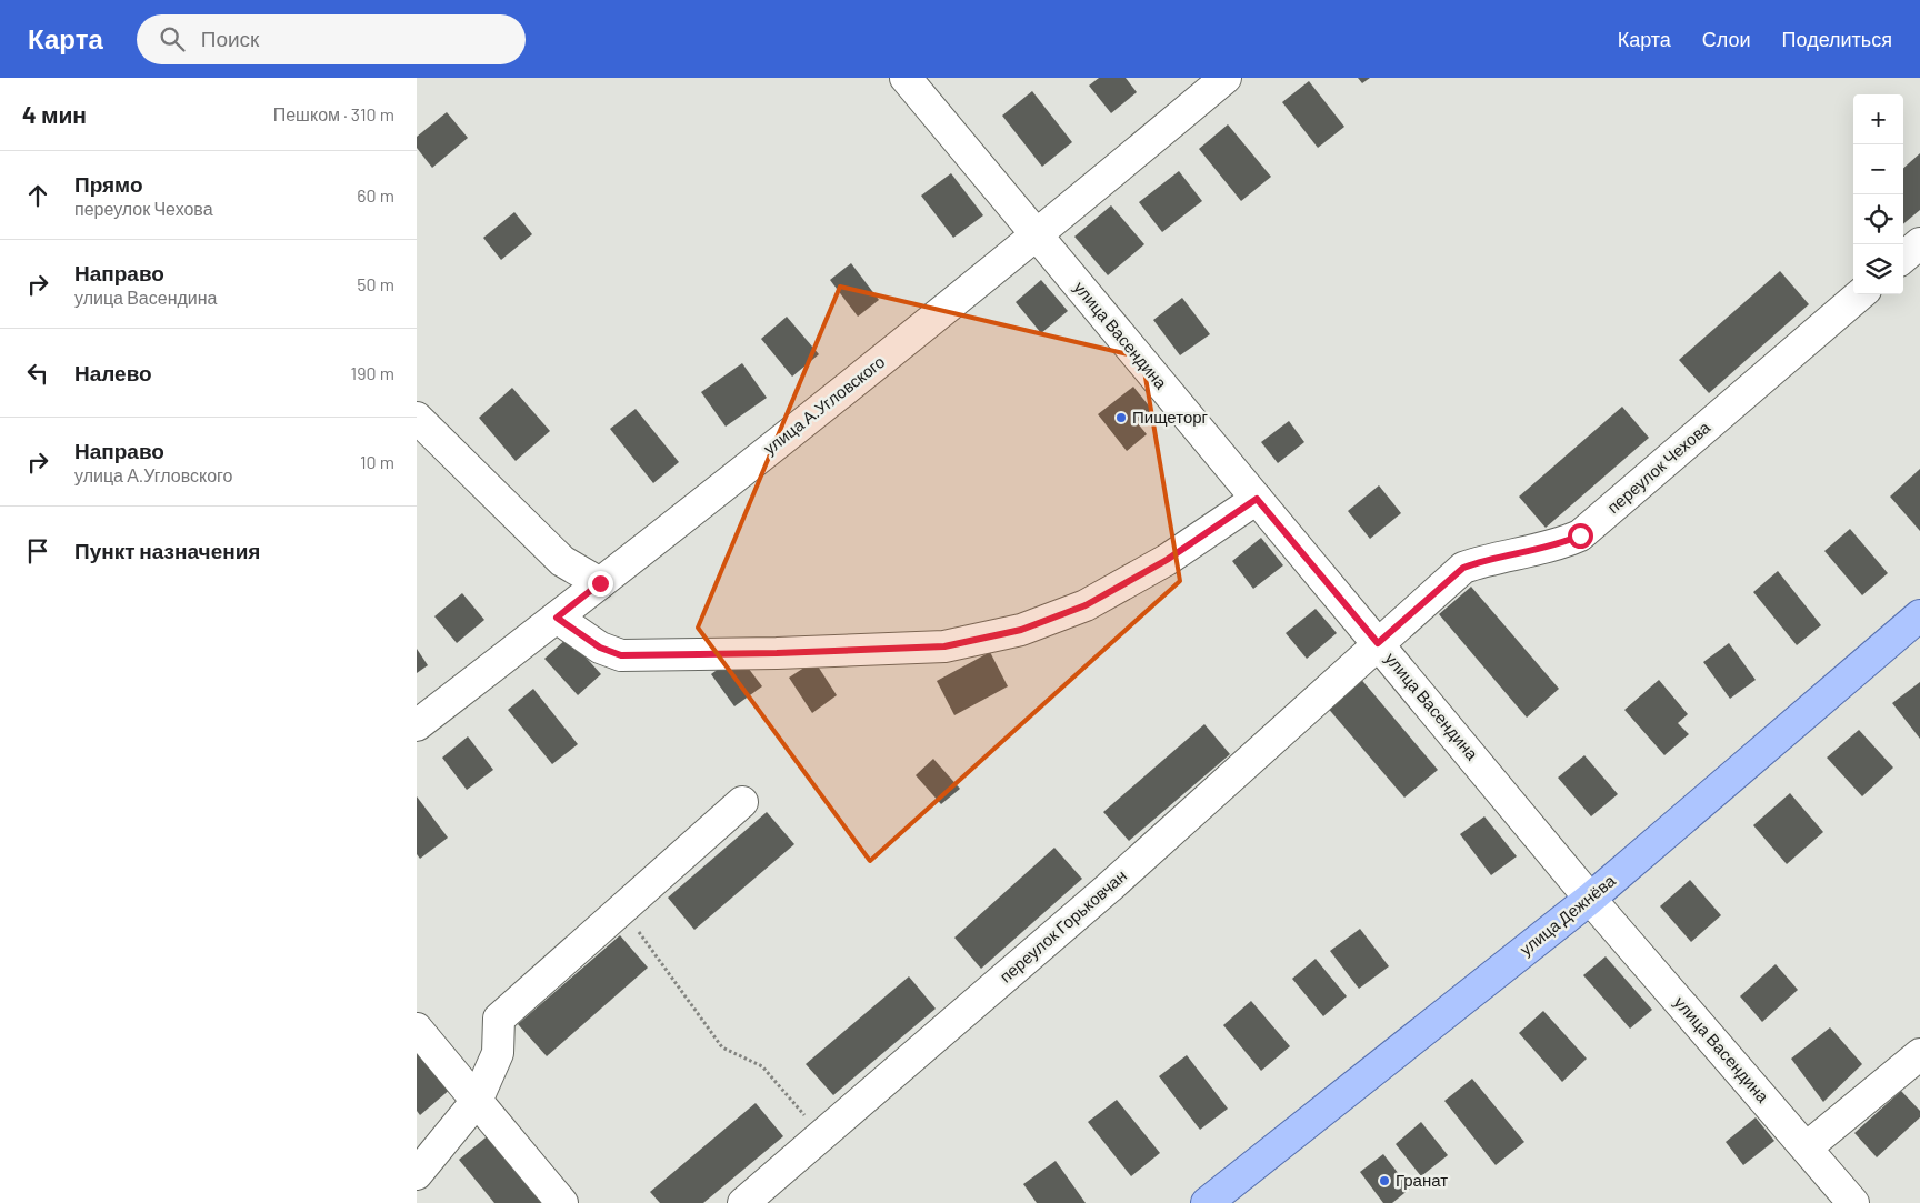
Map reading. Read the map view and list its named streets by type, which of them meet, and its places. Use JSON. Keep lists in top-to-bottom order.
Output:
{
  "streets": {
    "main road": ["улица Дежнёва"],
    "street": [
      "улица Васендина",
      "улица А.Угловского",
      "переулок Чехова",
      "переулок Горьковчан"
    ]
  },
  "crossings": [
    ["улица Васендина", "улица А.Угловского"],
    ["улица Васендина", "переулок Чехова"],
    ["улица Васендина", "улица Дежнёва"],
    ["улица Васендина", "переулок Горьковчан"],
    ["переулок Чехова", "переулок Горьковчан"]
  ],
  "places": ["Пищеторг", "Гранат"],
  "page": {
    "header": "Карта",
    "search": "Поиск",
    "nav": ["Карта", "Слои", "Поделиться"],
    "heading": ["4 мин", "Пешком · 310 m"],
    "map_buttons": ["+", "−"],
    "list": [
      ["Прямо", "переулок Чехова", "60 m"],
      ["Направо", "улица Васендина", "50 m"],
      ["Налево", "190 m"],
      ["Направо", "улица А.Угловского", "10 m"],
      "Пункт назначения"
    ]
  }
}
